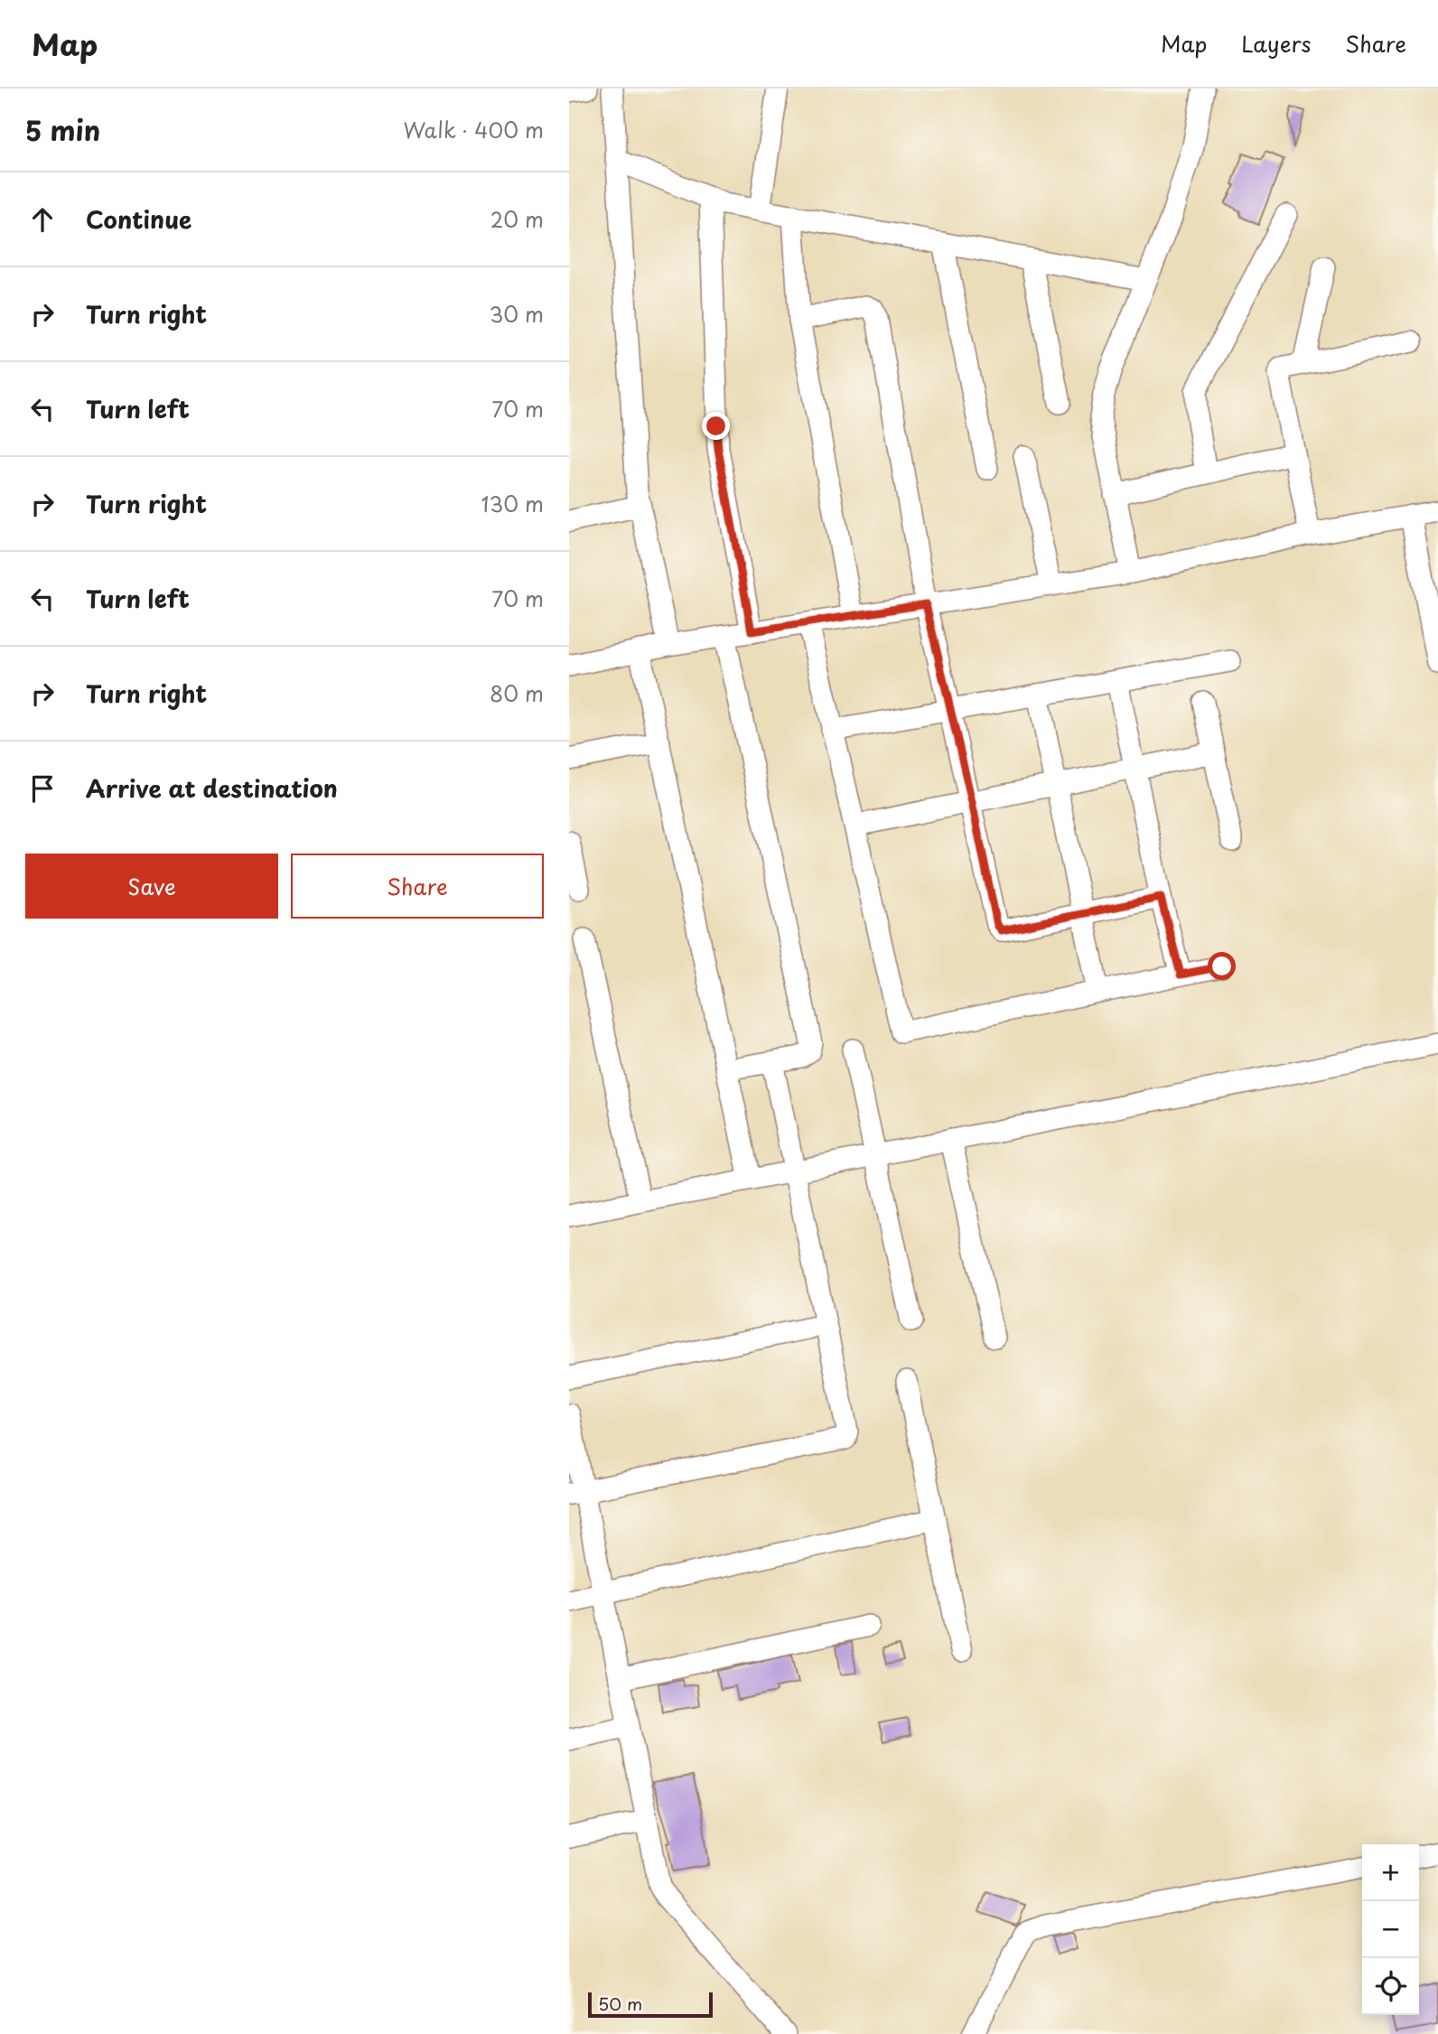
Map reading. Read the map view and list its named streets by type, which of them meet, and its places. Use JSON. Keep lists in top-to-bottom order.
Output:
{
  "scale_bar": "50 m",
  "page": {
    "header": "Map",
    "nav": ["Map", "Layers", "Share"],
    "heading": ["5 min", "Walk · 400 m"],
    "list": [
      ["Continue", "20 m"],
      ["Turn right", "30 m"],
      ["Turn left", "70 m"],
      ["Turn right", "130 m"],
      ["Turn left", "70 m"],
      ["Turn right", "80 m"],
      "Arrive at destination"
    ],
    "buttons": ["Save", "Share"],
    "map_buttons": ["+", "−"],
    "scale": "50 m"
  }
}
